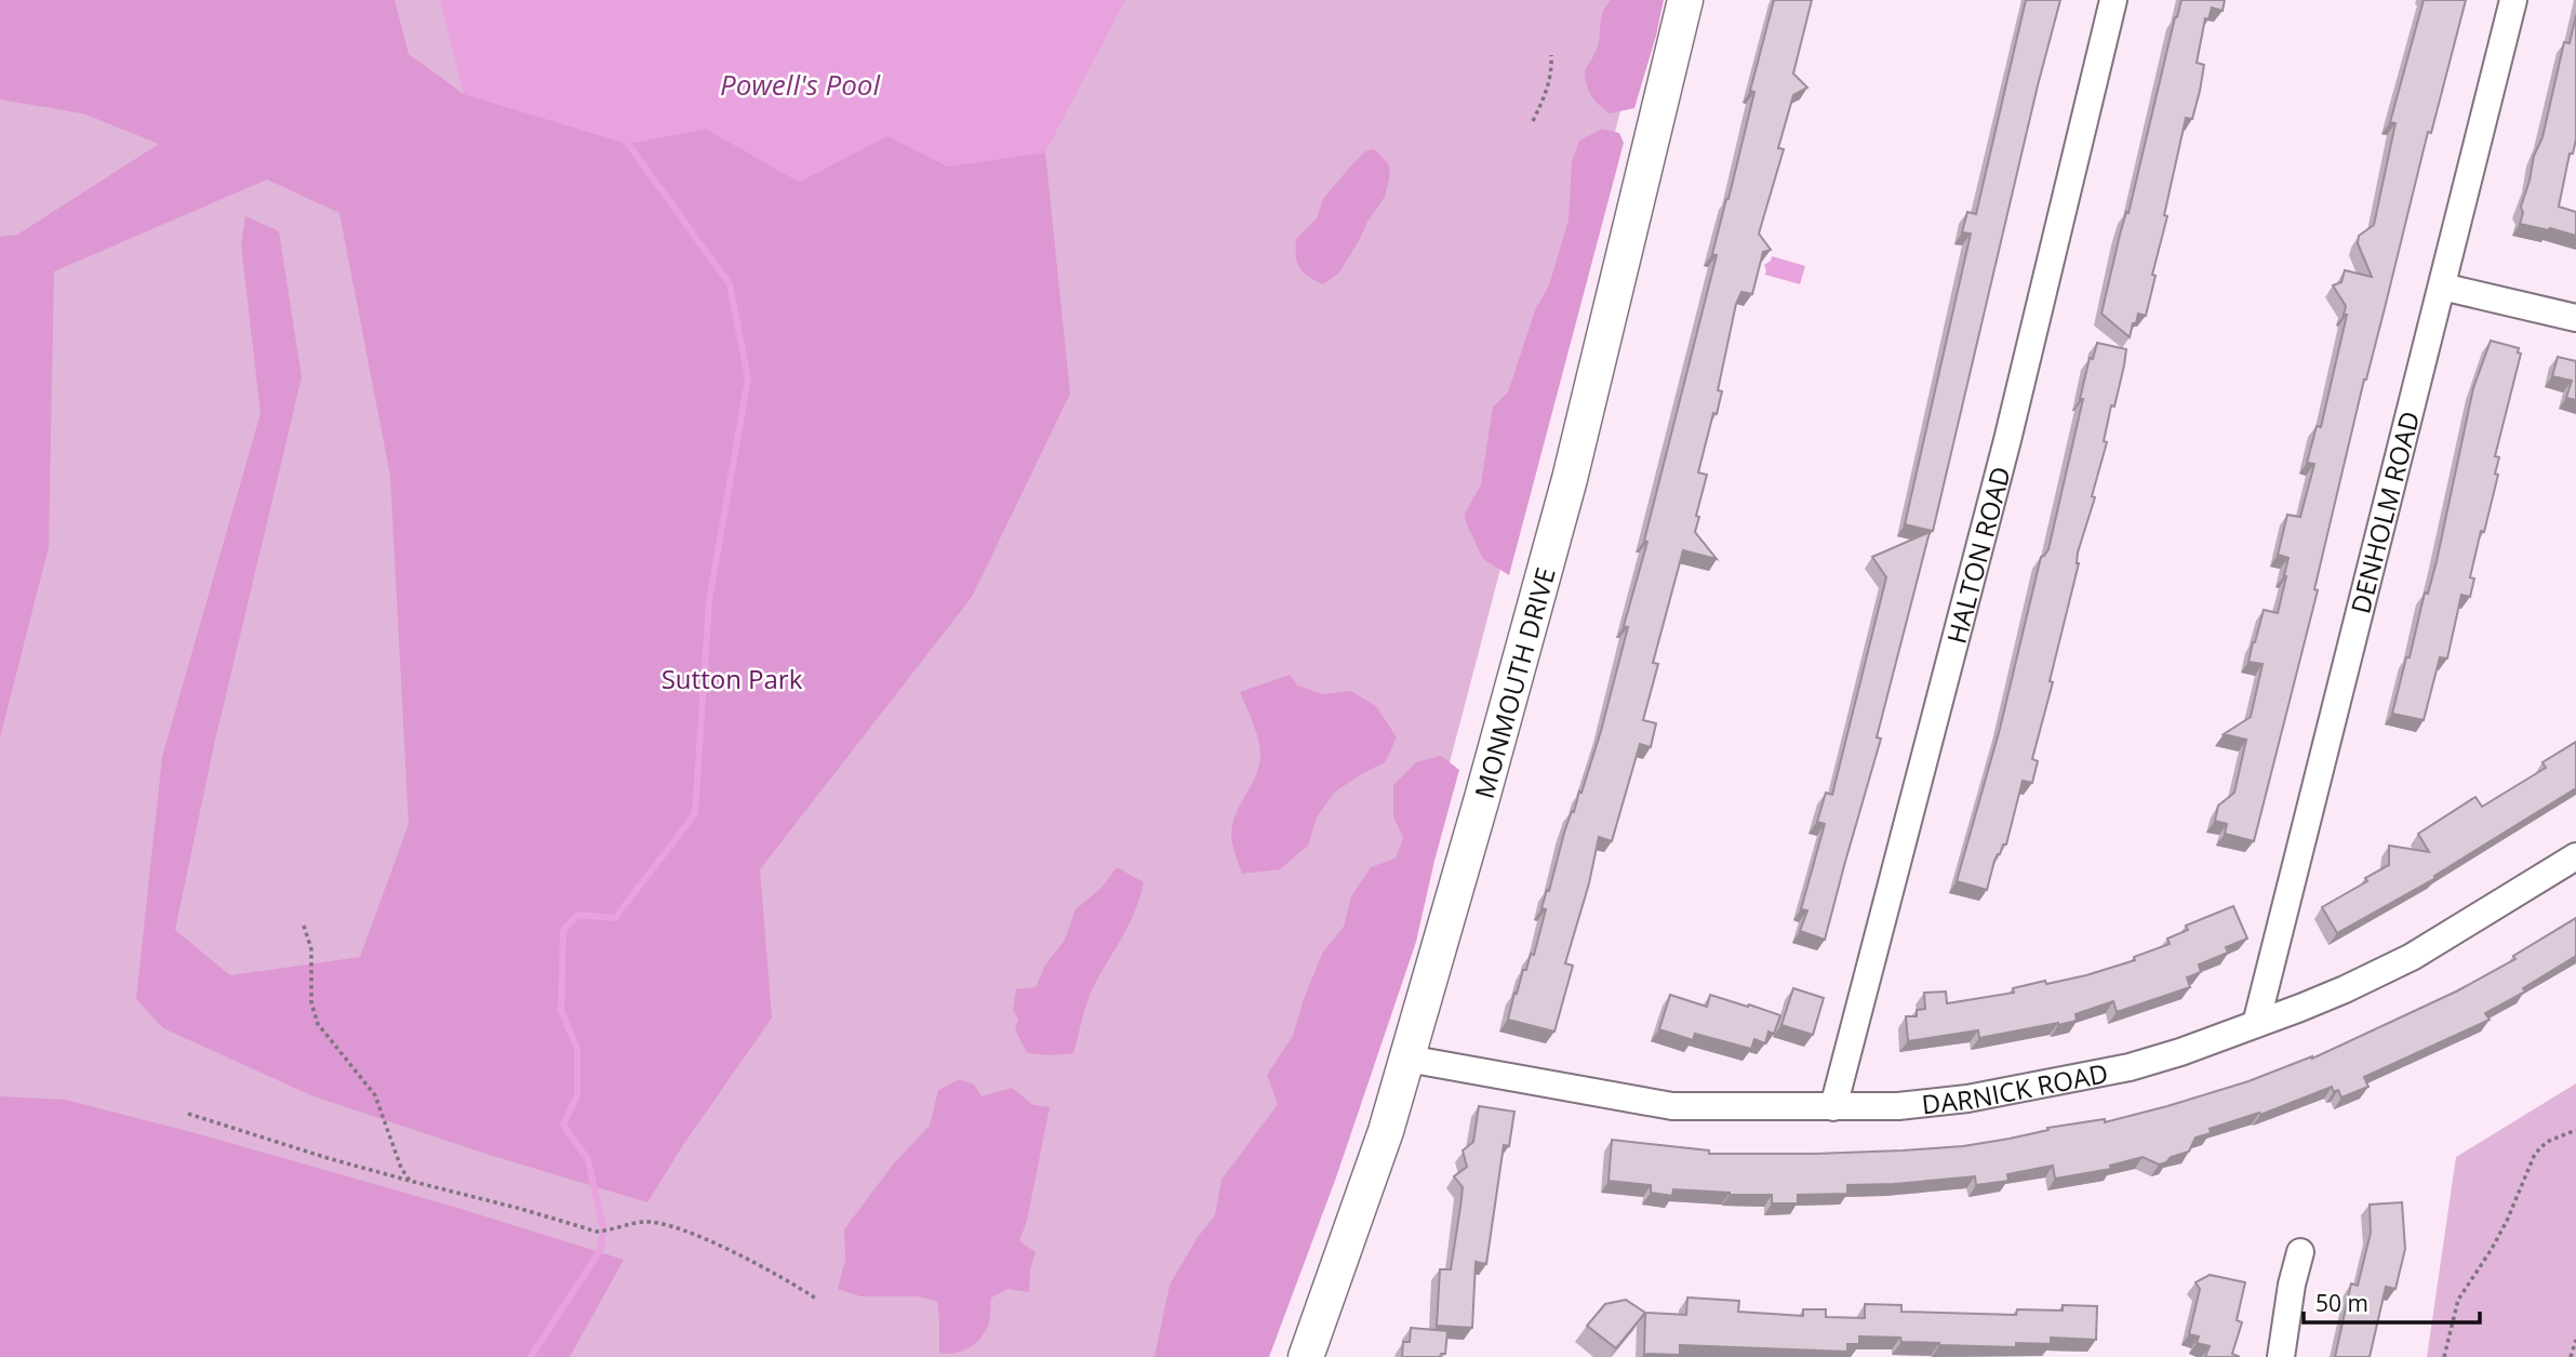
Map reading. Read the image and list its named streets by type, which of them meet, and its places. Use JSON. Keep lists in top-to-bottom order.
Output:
{
  "streets": {
    "street": [
      "DENHOLM ROAD",
      "HALTON ROAD",
      "MONMOUTH DRIVE",
      "DARNICK ROAD"
    ]
  },
  "crossings": [
    ["DENHOLM ROAD", "DARNICK ROAD"],
    ["HALTON ROAD", "DARNICK ROAD"],
    ["MONMOUTH DRIVE", "DARNICK ROAD"]
  ],
  "water": ["Powell's Pool"],
  "parks": ["Sutton Park"],
  "scale_bar": "50 m"
}
